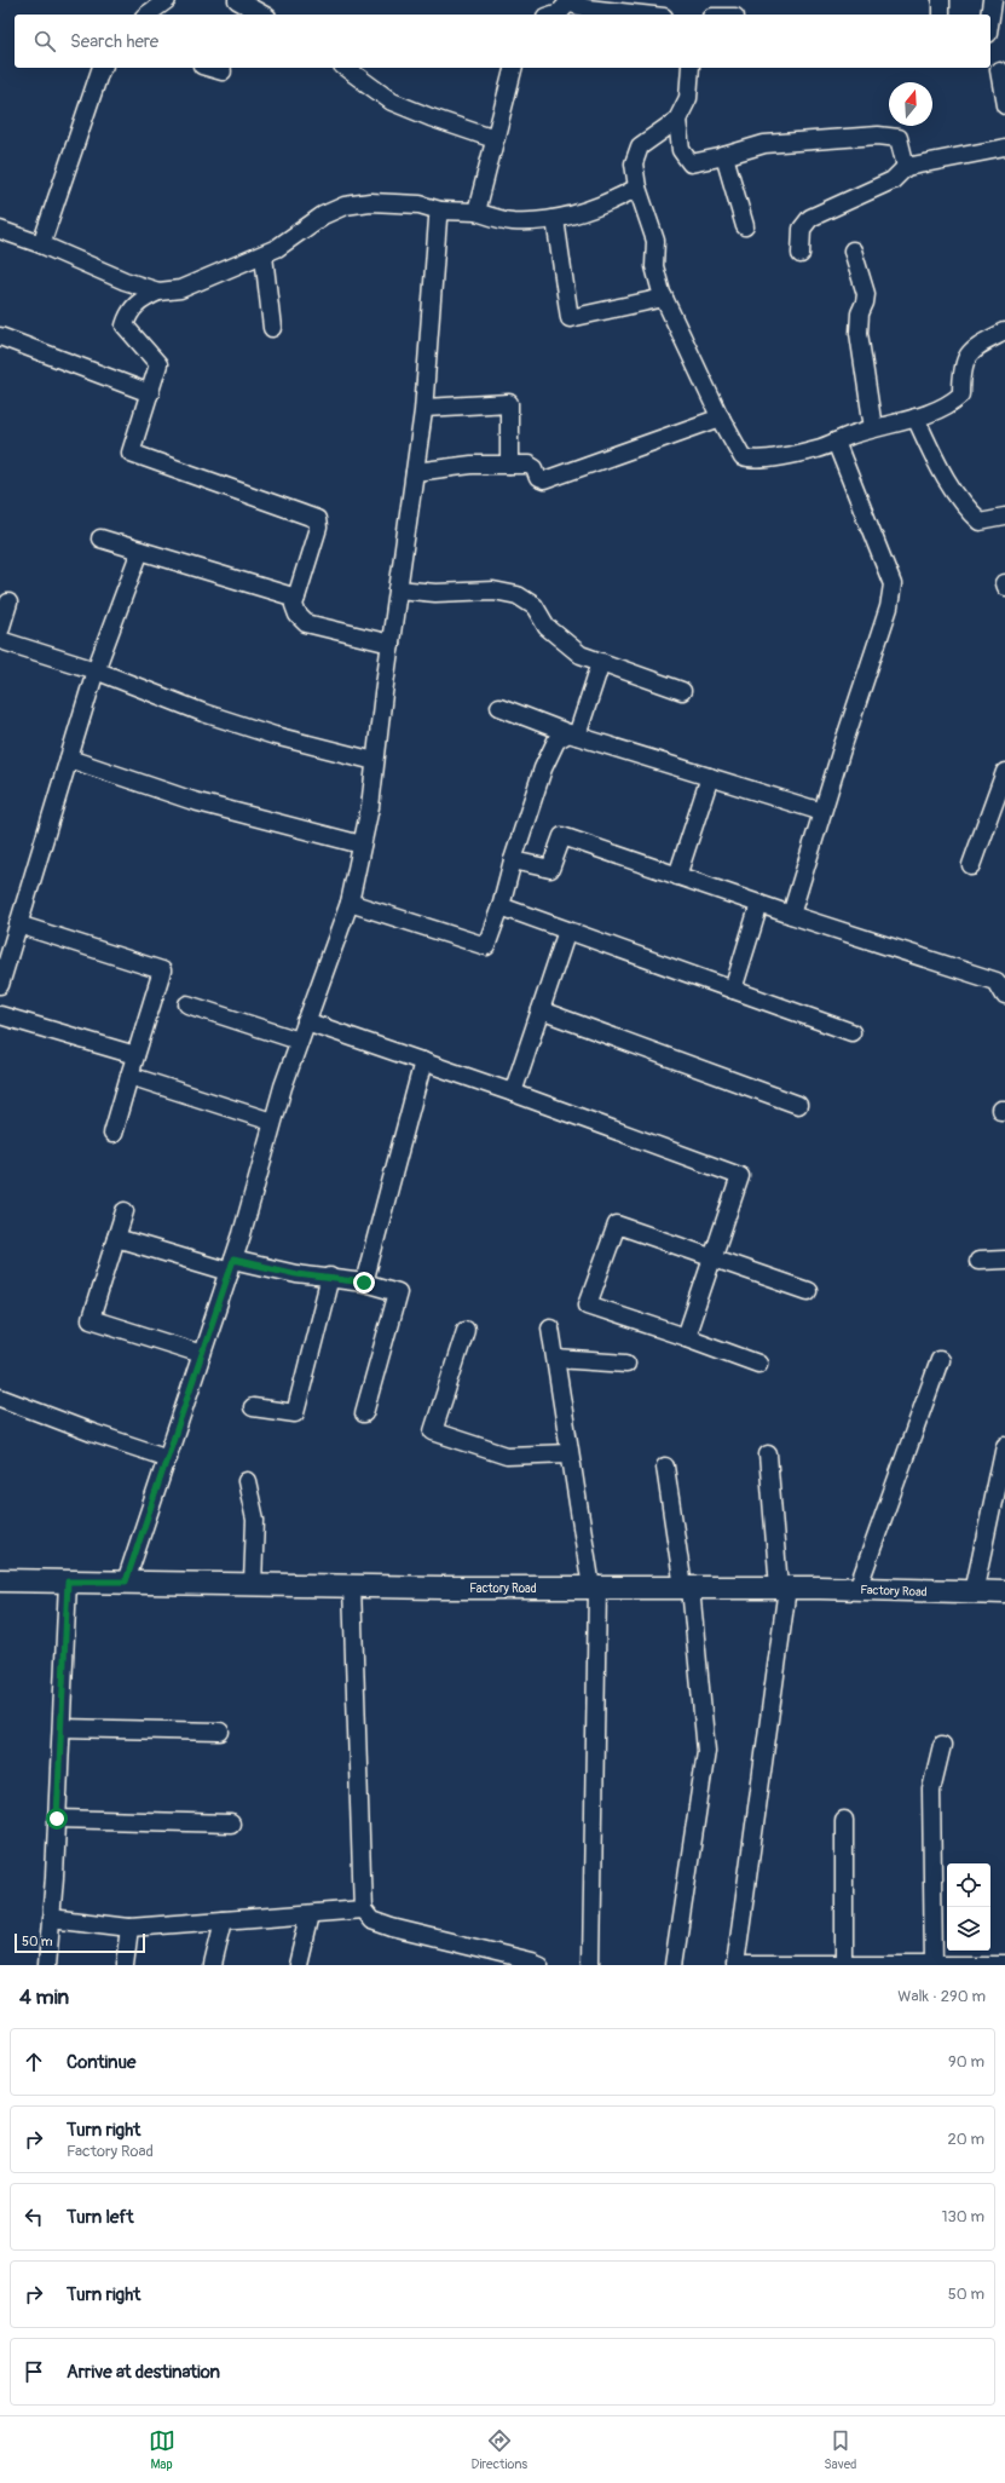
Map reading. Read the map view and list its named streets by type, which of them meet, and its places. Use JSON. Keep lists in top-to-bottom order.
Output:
{
  "streets": {
    "main road": ["Factory Road"]
  },
  "scale_bar": "50 m",
  "north": "top",
  "page": {
    "search": "Search here",
    "scale": "50 m",
    "heading": ["4 min", "Walk · 290 m"],
    "list": [
      ["Continue", "90 m"],
      ["Turn right", "Factory Road", "20 m"],
      ["Turn left", "130 m"],
      ["Turn right", "50 m"],
      "Arrive at destination"
    ],
    "nav": ["Map", "Directions", "Saved"]
  }
}
